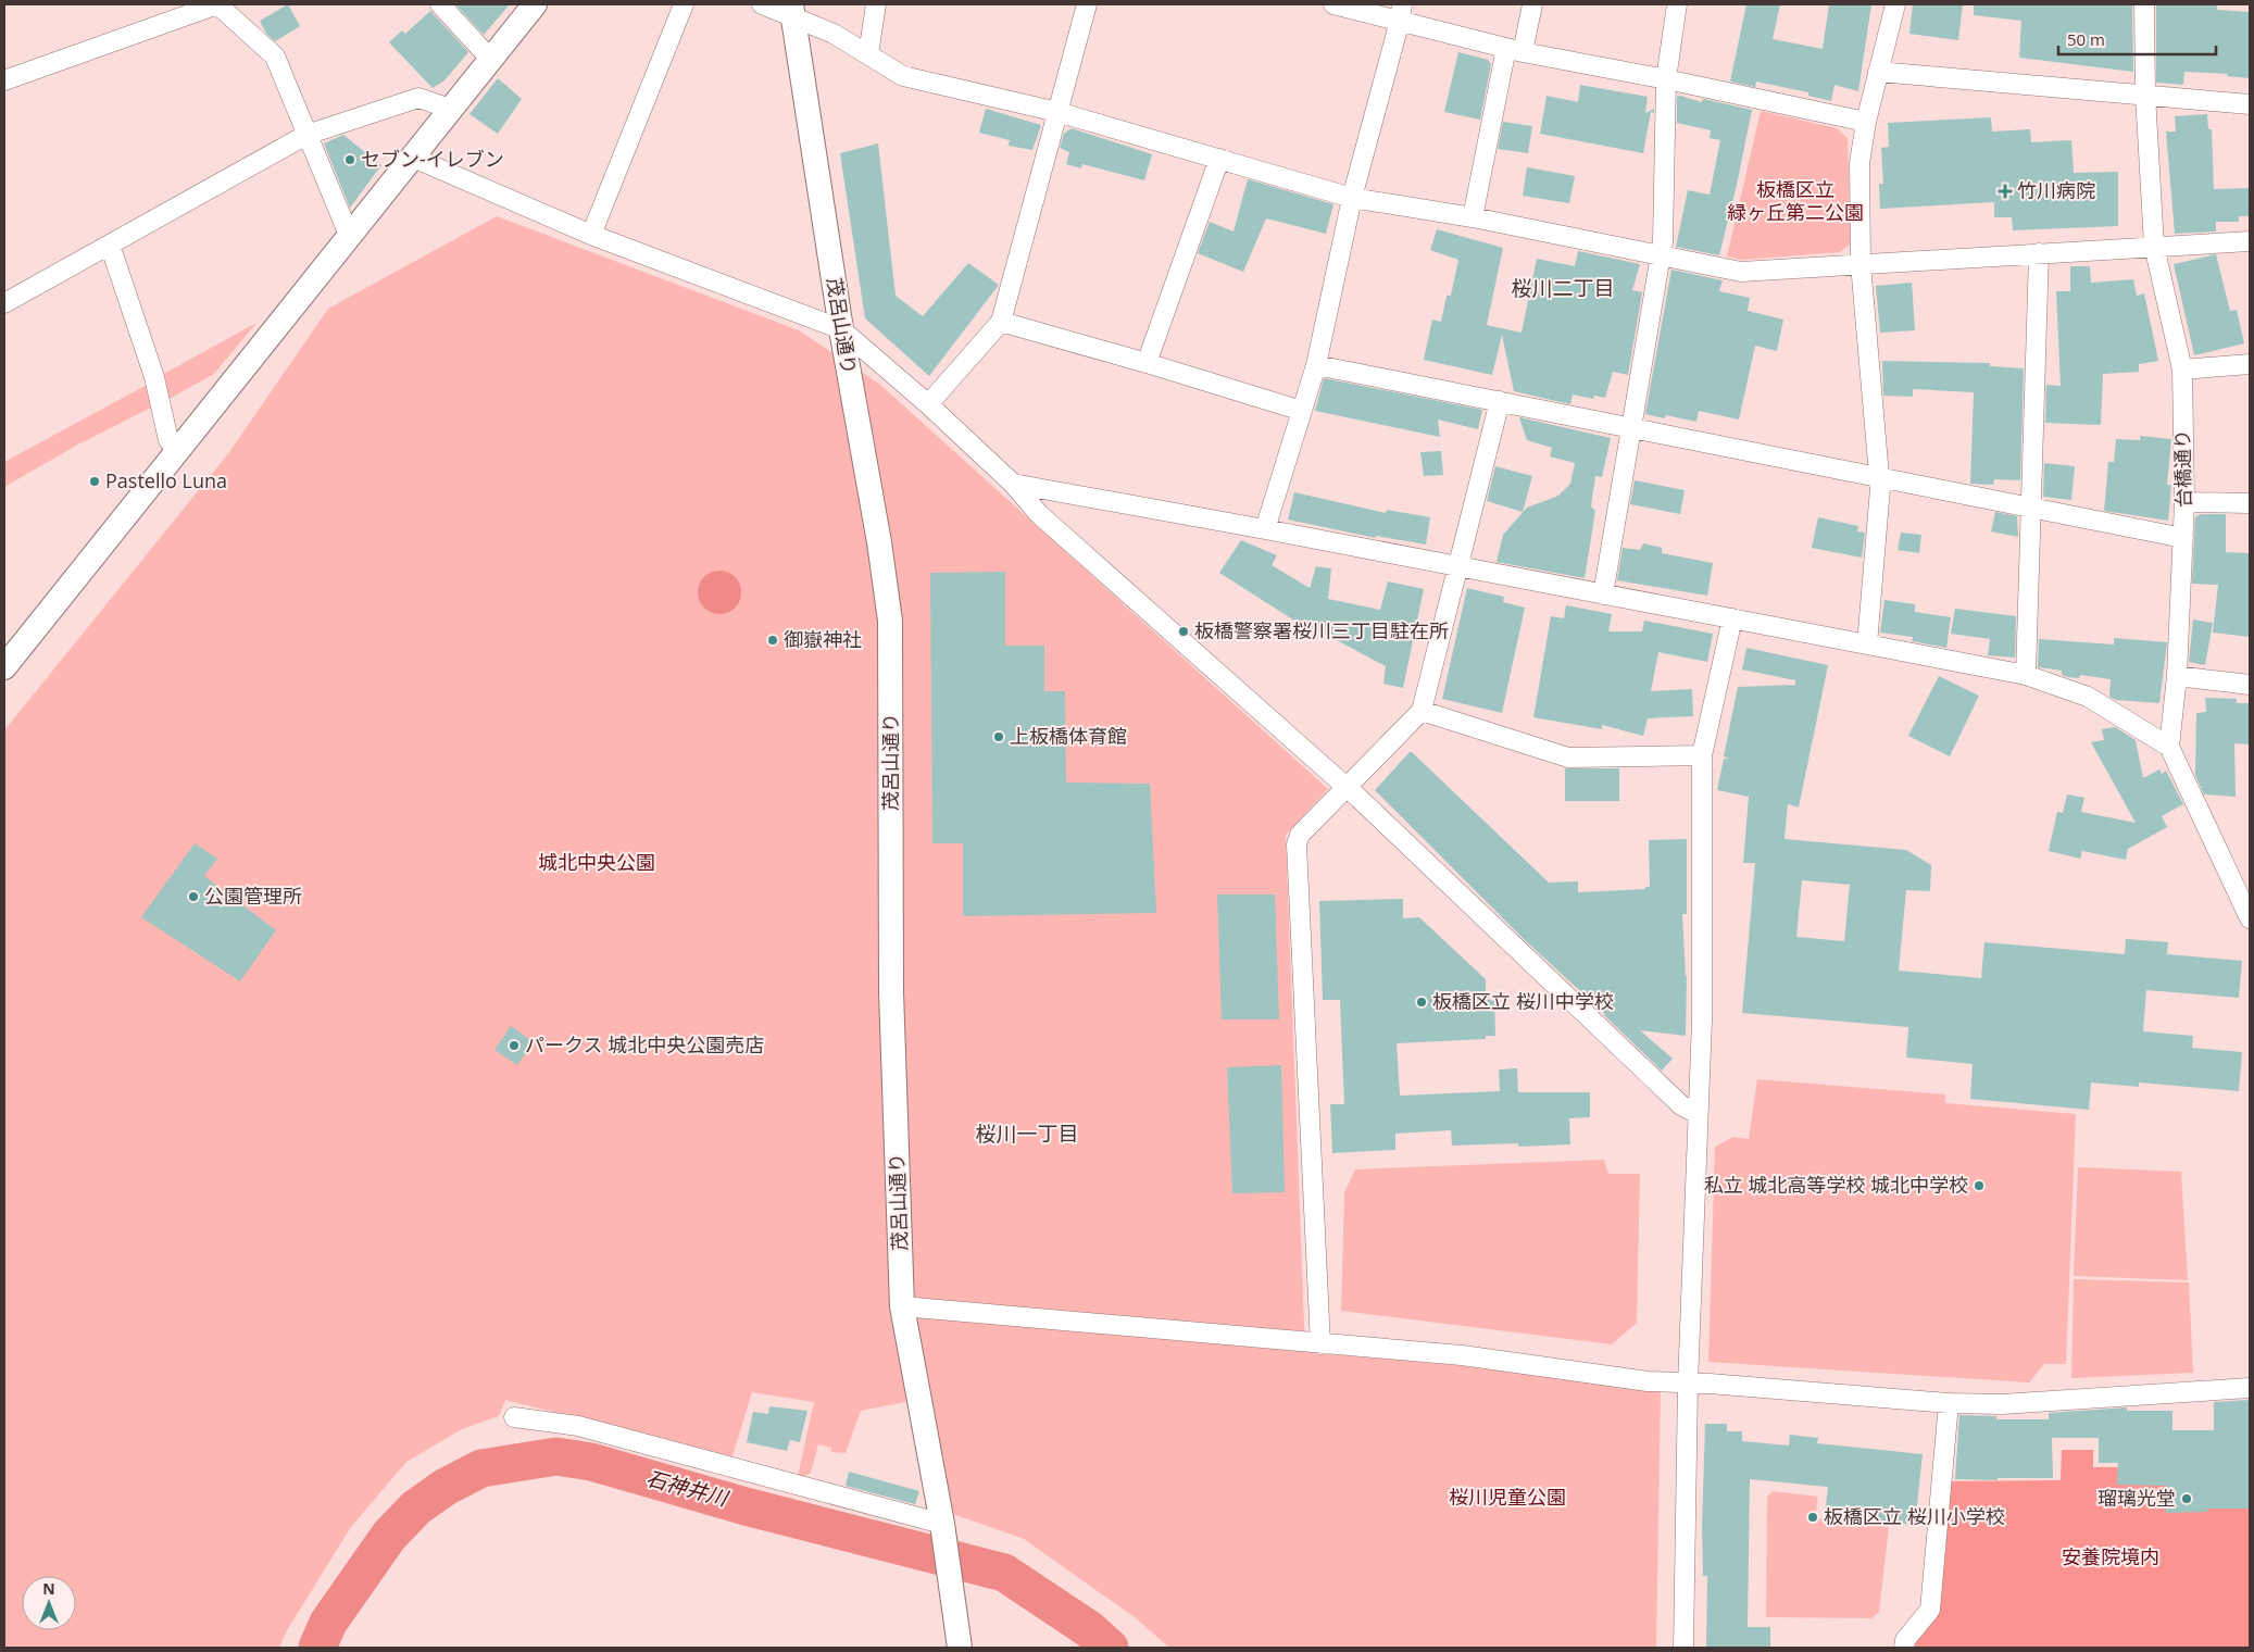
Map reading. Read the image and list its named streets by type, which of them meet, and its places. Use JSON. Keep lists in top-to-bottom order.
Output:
{
  "streets": {
    "street": ["茂呂山通り", "台橋通り"]
  },
  "districts": ["桜川二丁目", "桜川一丁目"],
  "water": ["石神井川"],
  "parks": [
    "板橋区立 緑ヶ丘第二公園",
    "城北中央公園",
    "桜川児童公園",
    "安養院境内"
  ],
  "places": {
    "other": [
      "セブン-イレブン",
      "Pastello Luna",
      "板橋警察署桜川三丁目駐在所",
      "御嶽神社",
      "上板橋体育館",
      "公園管理所",
      "板橋区立 桜川中学校",
      "パークス 城北中央公園売店",
      "私立 城北高等学校 城北中学校",
      "瑠璃光堂",
      "板橋区立 桜川小学校"
    ],
    "health": ["竹川病院"]
  },
  "scale_bar": "50 m",
  "north": "top"
}
